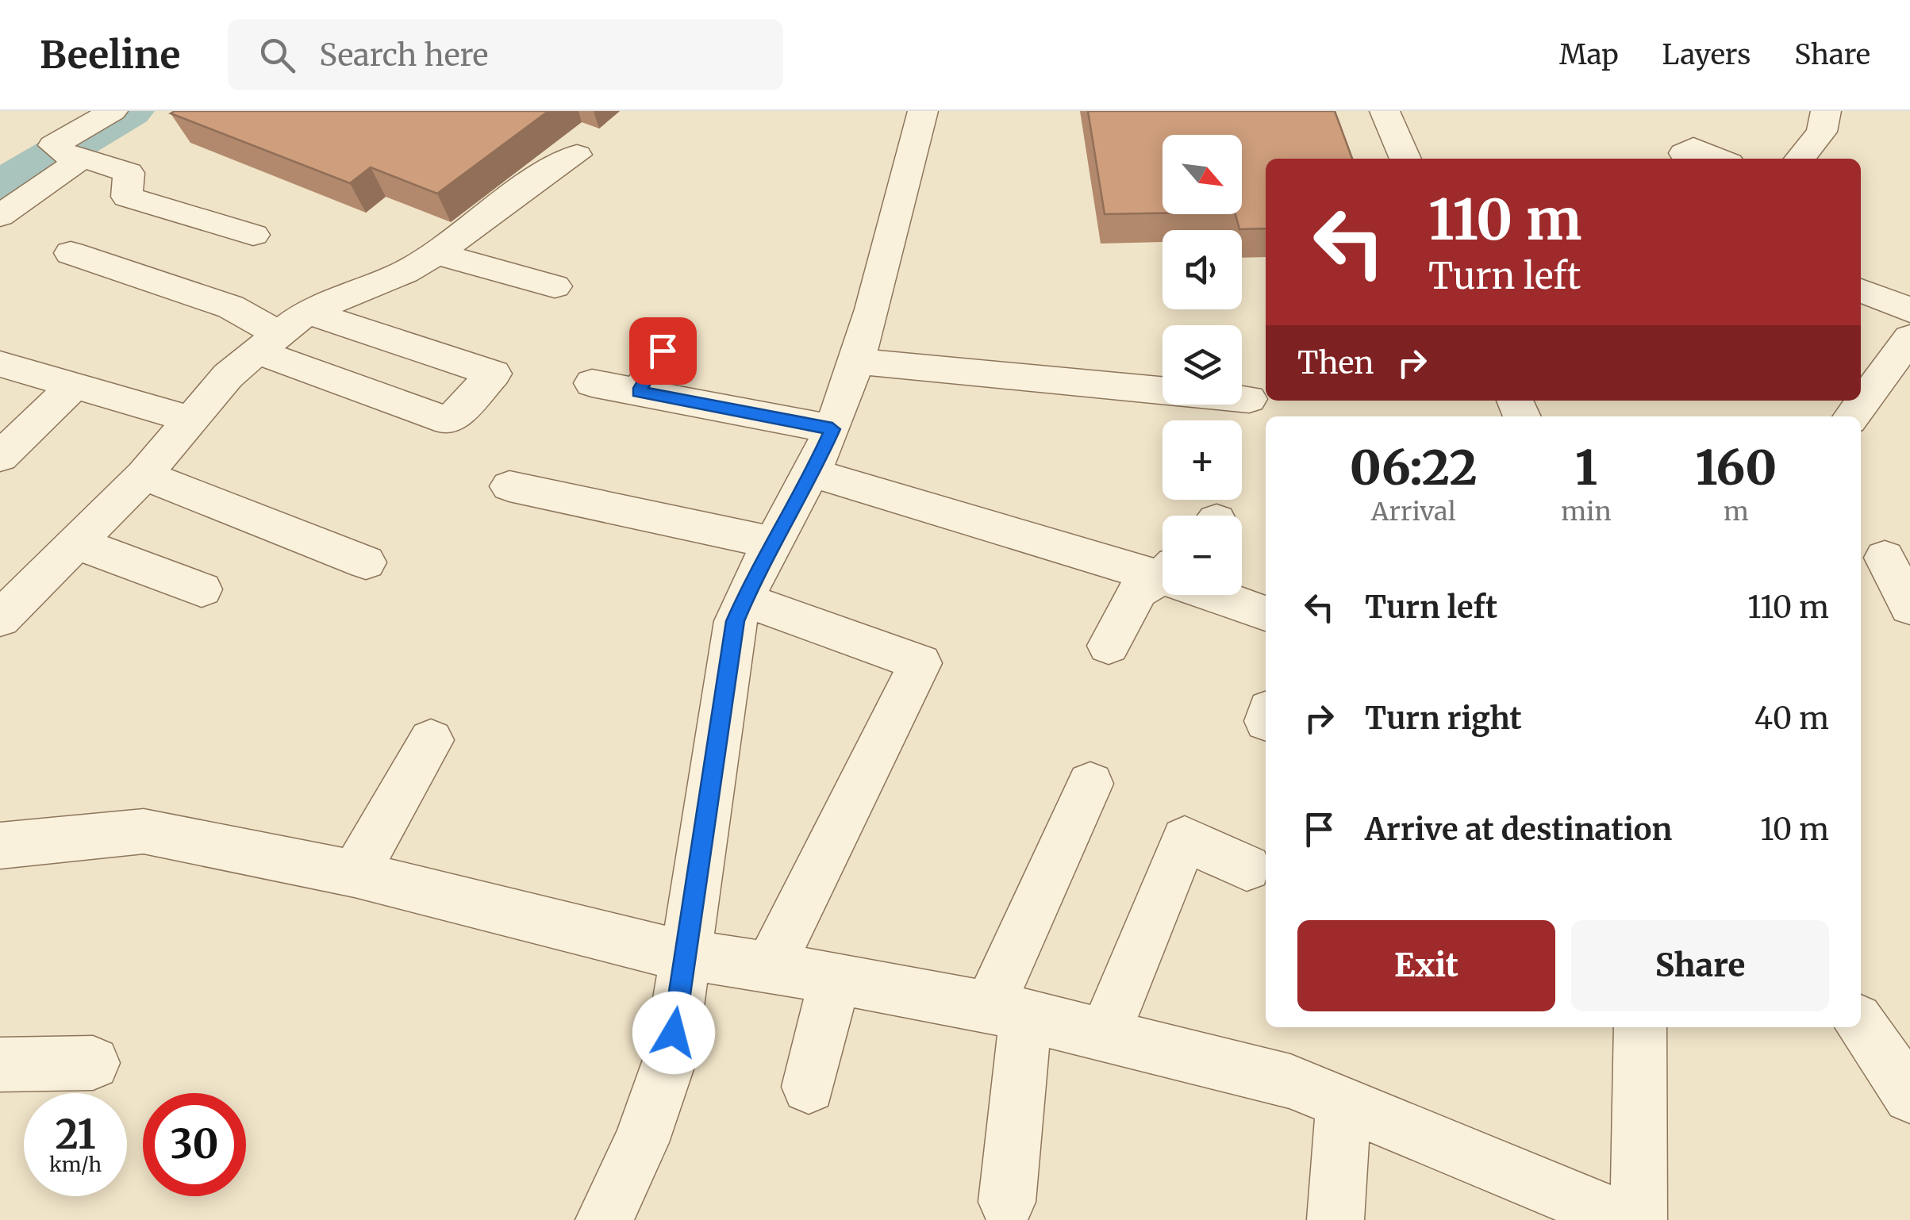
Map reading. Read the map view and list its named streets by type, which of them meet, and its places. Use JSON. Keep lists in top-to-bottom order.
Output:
{
  "north": "bottom right",
  "page": {
    "header": "Beeline",
    "search": "Search here",
    "nav": ["Map", "Layers", "Share"],
    "map_buttons": ["+", "−"],
    "turn": ["110 m", "Turn left"],
    "then": "Then",
    "eta": [
      "06:22",
      "Arrival",
      "1",
      "min",
      "160",
      "m"
    ],
    "list": [
      {
        "name": "Turn left",
        "value": "110 m"
      },
      {
        "name": "Turn right",
        "value": "40 m"
      },
      {
        "name": "Arrive at destination",
        "value": "10 m"
      }
    ],
    "buttons": ["Exit", "Share"],
    "speed": "21 km/h",
    "limit": "30"
  }
}
